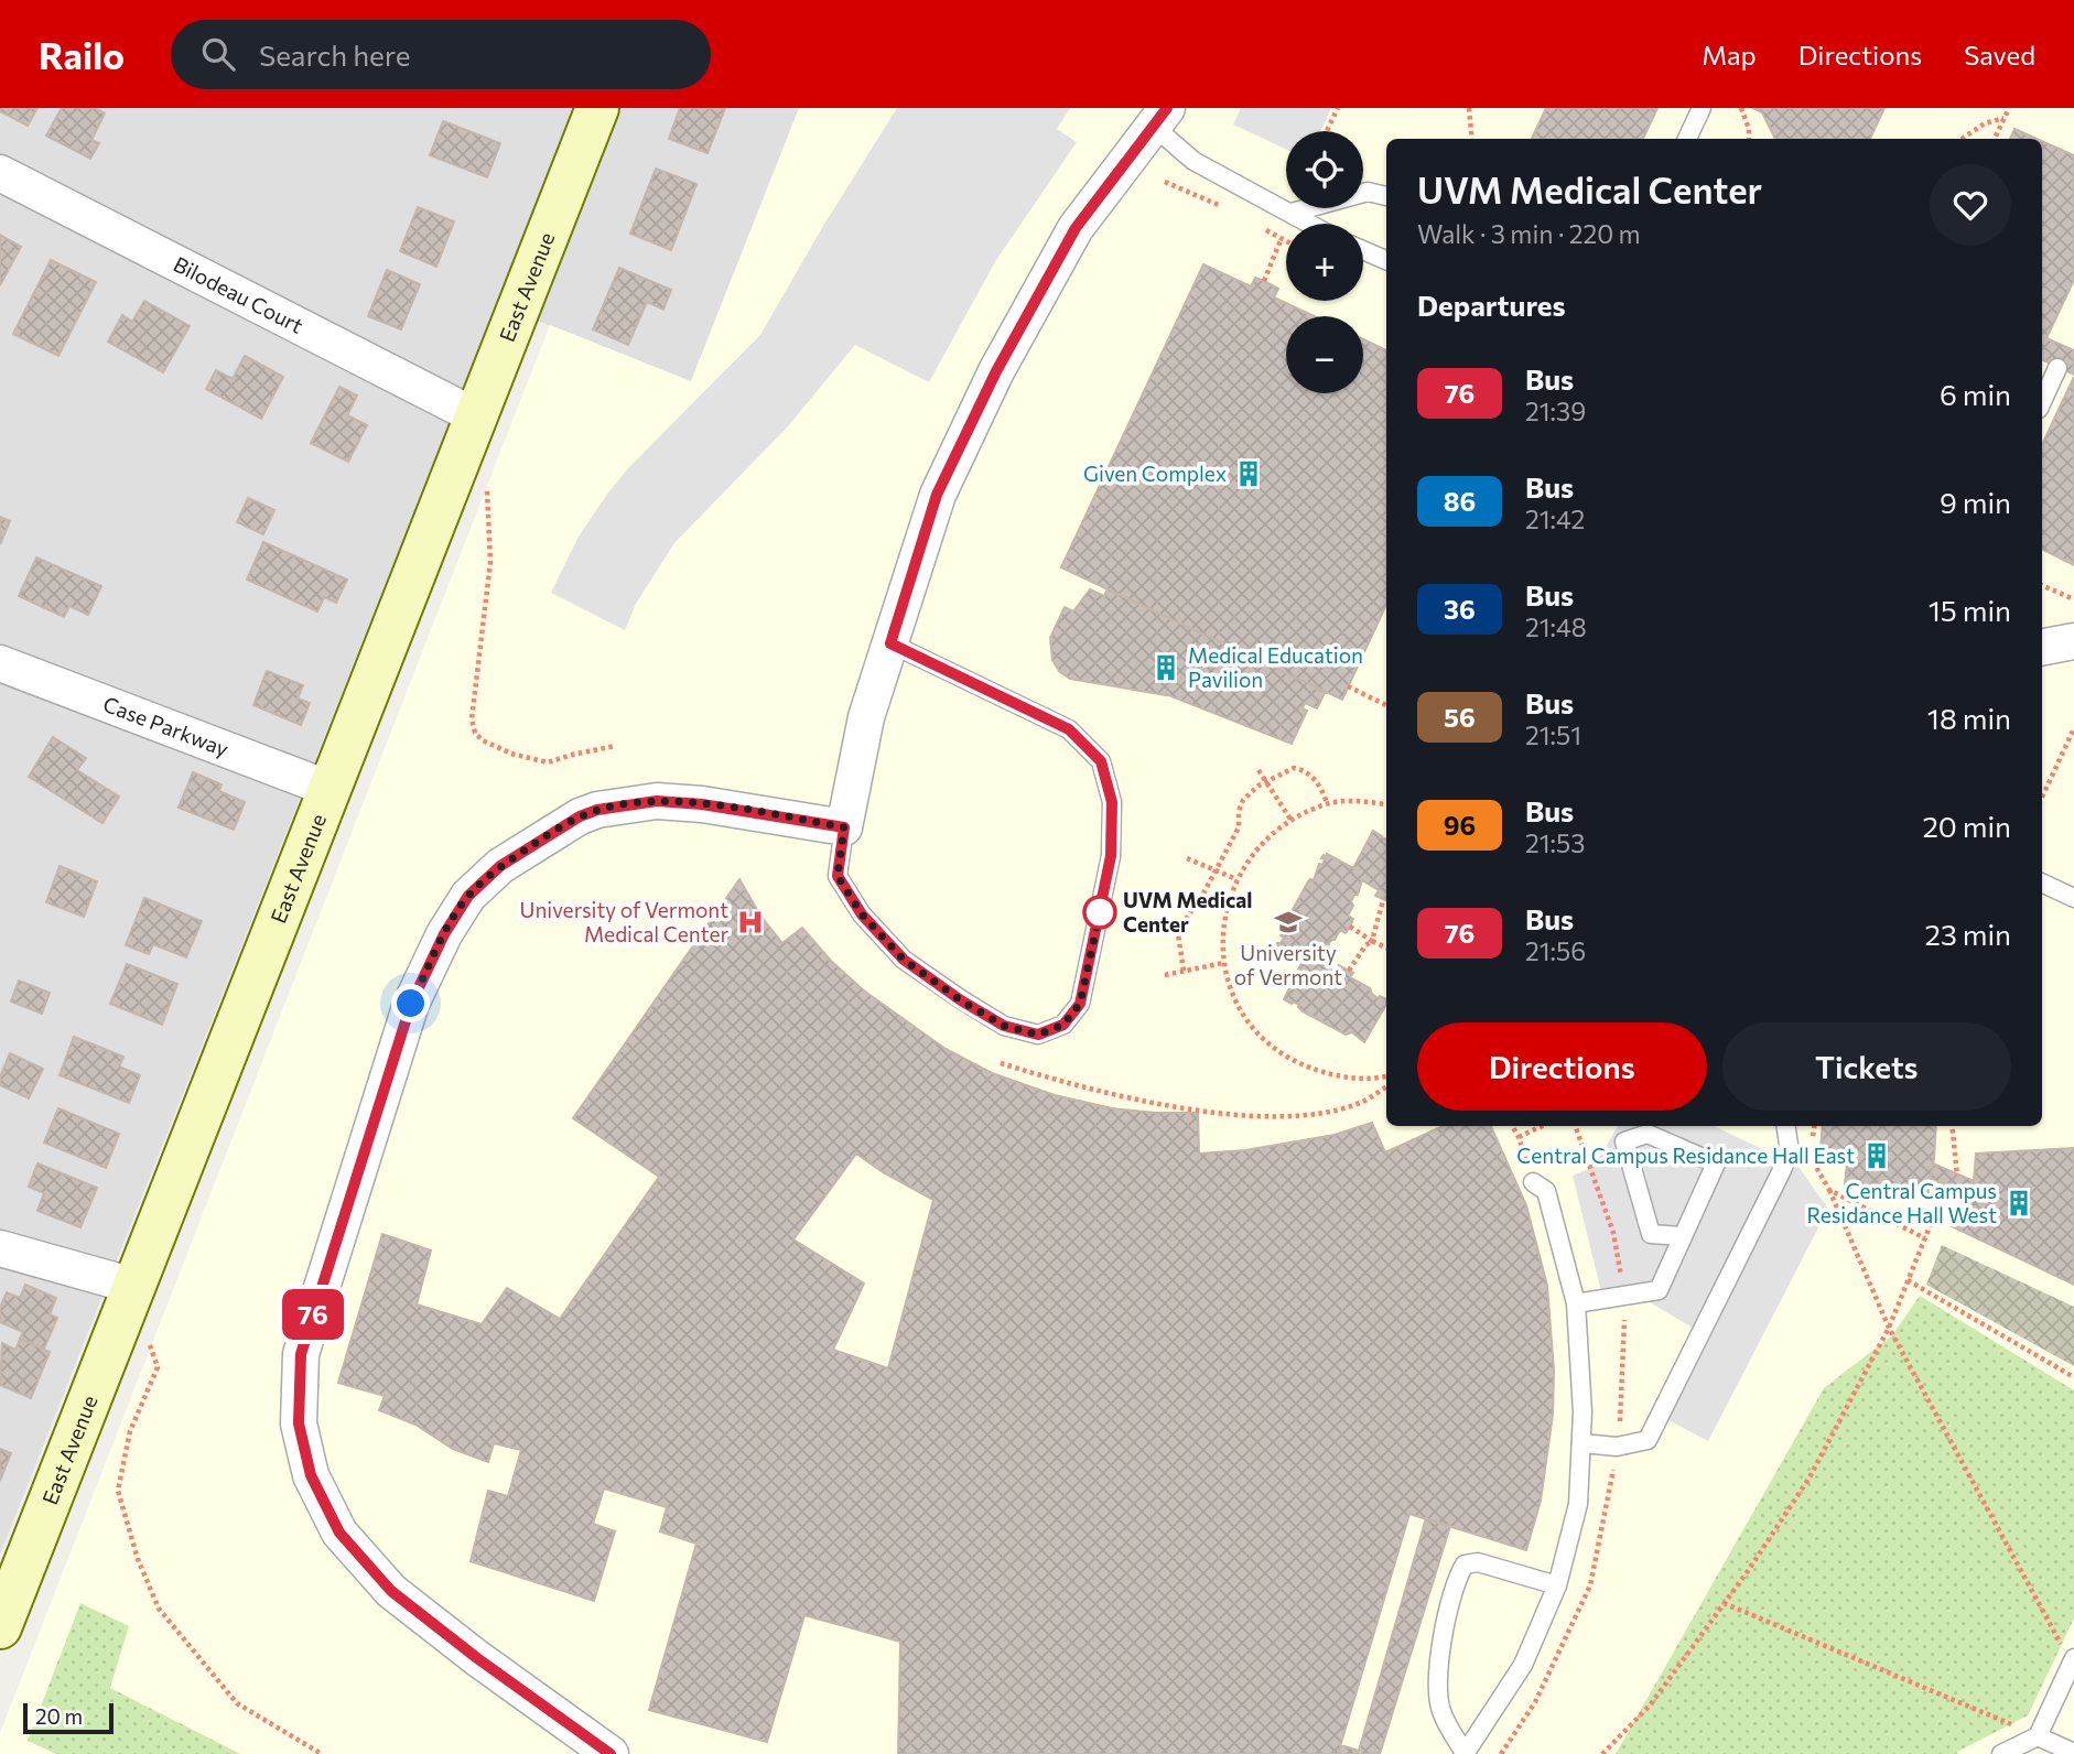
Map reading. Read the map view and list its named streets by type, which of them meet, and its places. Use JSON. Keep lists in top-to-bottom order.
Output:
{
  "streets": {
    "main road": ["East Avenue"],
    "street": ["Bilodeau Court", "Case Parkway"]
  },
  "crossings": [
    ["East Avenue", "Bilodeau Court"],
    ["East Avenue", "Case Parkway"]
  ],
  "places": {
    "building": [
      "Given Complex",
      "Medical Education Pavilion",
      "Central Campus Residance Hall East",
      "Central Campus Residance Hall West"
    ],
    "other": ["UVM Medical Center"],
    "hospital": ["University of Vermont Medical Center"],
    "school or university": ["University of Vermont"]
  },
  "lines": ["bus line 76"],
  "scale_bar": "20 m",
  "page": {
    "header": "Railo",
    "search": "Search here",
    "nav": ["Map", "Directions", "Saved"],
    "on_map": "76",
    "map_buttons": ["+", "−"],
    "heading": [
      ["UVM Medical Center", "Walk · 3 min · 220 m"],
      "Departures"
    ],
    "list": [
      {
        "mark": "76",
        "name": "Bus",
        "note": "21:39",
        "value": "6 min"
      },
      {
        "mark": "86",
        "name": "Bus",
        "note": "21:42",
        "value": "9 min"
      },
      {
        "mark": "36",
        "name": "Bus",
        "note": "21:48",
        "value": "15 min"
      },
      {
        "mark": "56",
        "name": "Bus",
        "note": "21:51",
        "value": "18 min"
      },
      {
        "mark": "96",
        "name": "Bus",
        "note": "21:53",
        "value": "20 min"
      },
      {
        "mark": "76",
        "name": "Bus",
        "note": "21:56",
        "value": "23 min"
      }
    ],
    "buttons": ["Directions", "Tickets"],
    "scale": "20 m"
  }
}
